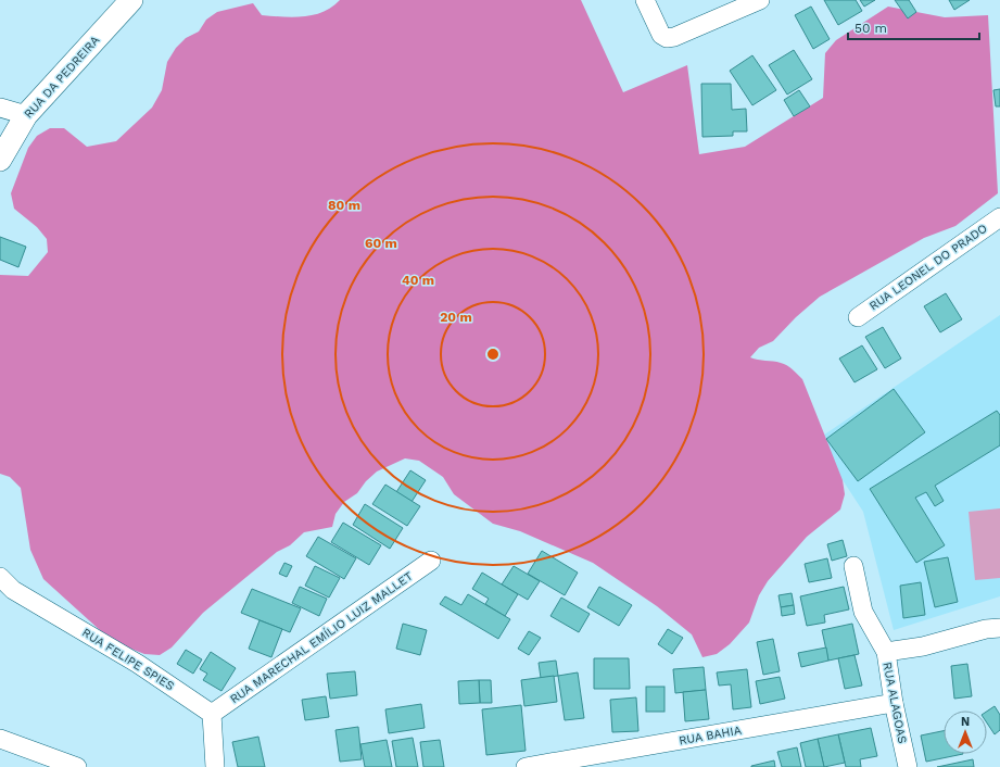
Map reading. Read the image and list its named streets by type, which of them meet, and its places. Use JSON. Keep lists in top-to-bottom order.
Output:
{
  "streets": {
    "street": [
      "RUA DA PEDREIRA",
      "RUA LEONEL DO PRADO",
      "RUA MARECHAL EMÍLIO LUIZ MALLET",
      "RUA FELIPE SPIES",
      "RUA ALAGOAS",
      "RUA BAHIA"
    ]
  },
  "crossings": [
    ["RUA MARECHAL EMÍLIO LUIZ MALLET", "RUA FELIPE SPIES"],
    ["RUA ALAGOAS", "RUA BAHIA"]
  ],
  "scale_bar": "50 m",
  "north": "top",
  "rings": [
    "80 m",
    "60 m",
    "40 m",
    "20 m"
  ]
}
